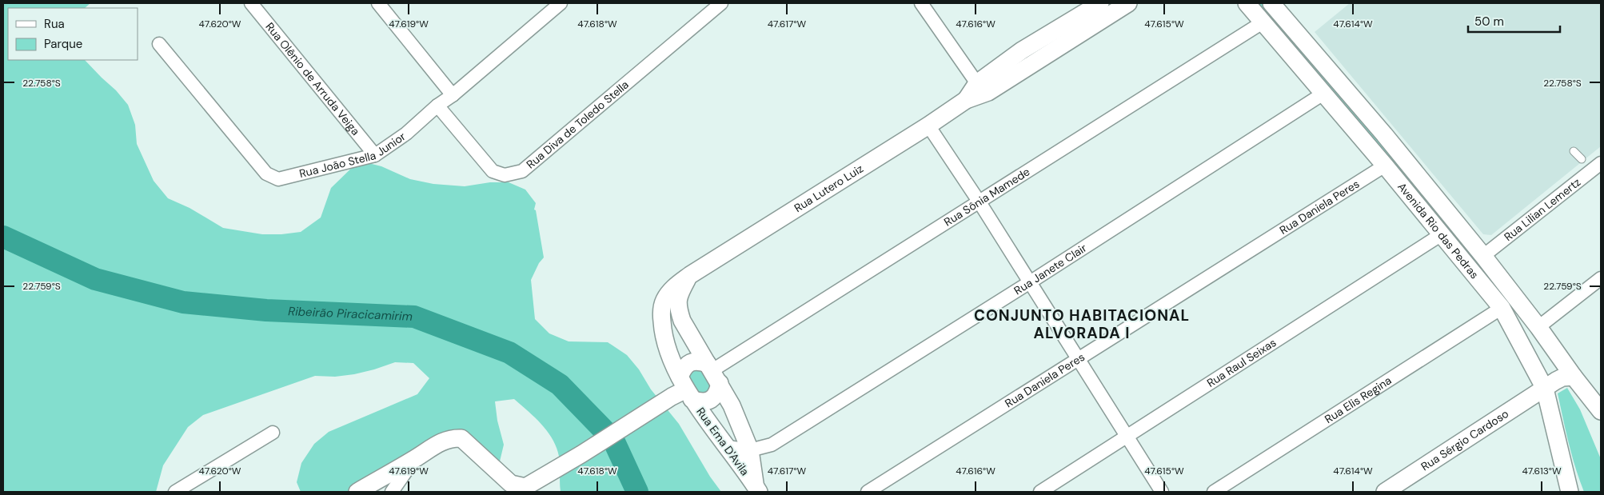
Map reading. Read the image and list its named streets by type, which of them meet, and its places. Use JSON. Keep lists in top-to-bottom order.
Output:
{
  "streets": {
    "street": [
      "Rua Olênio de Arruda Veiga",
      "Rua Diva de Toledo Stella",
      "Rua João Stella Junior",
      "Rua Lutero Luiz",
      "Rua Sônia Mamede",
      "Rua Daniela Peres",
      "Rua Lilian Lemertz",
      "Avenida Rio das Pedras",
      "Rua Janete Clair",
      "Rua Raul Seixas",
      "Rua Elis Regina",
      "Rua Sérgio Cardoso",
      "Rua Ema D'Avila"
    ]
  },
  "crossings": [
    ["Rua Olênio de Arruda Veiga", "Rua João Stella Junior"],
    ["Rua Diva de Toledo Stella", "Rua João Stella Junior"],
    ["Rua Lutero Luiz", "Rua Ema D'Avila"],
    ["Rua Sônia Mamede", "Avenida Rio das Pedras"],
    ["Rua Sônia Mamede", "Rua Ema D'Avila"],
    ["Rua Daniela Peres", "Avenida Rio das Pedras"],
    ["Rua Lilian Lemertz", "Avenida Rio das Pedras"],
    ["Avenida Rio das Pedras", "Rua Janete Clair"],
    ["Avenida Rio das Pedras", "Rua Raul Seixas"],
    ["Avenida Rio das Pedras", "Rua Elis Regina"],
    ["Avenida Rio das Pedras", "Rua Sérgio Cardoso"],
    ["Rua Janete Clair", "Rua Ema D'Avila"]
  ],
  "districts": ["CONJUNTO HABITACIONAL ALVORADA I"],
  "water": ["Ribeirão Piracicamirim"],
  "legend": ["Rua", "Parque"],
  "scale_bar": "50 m",
  "coordinates": [
    "47.620°W",
    "47.619°W",
    "47.618°W",
    "47.617°W",
    "47.616°W",
    "47.615°W",
    "47.614°W",
    "22.758°S",
    "22.759°S",
    "47.613°W"
  ]
}
